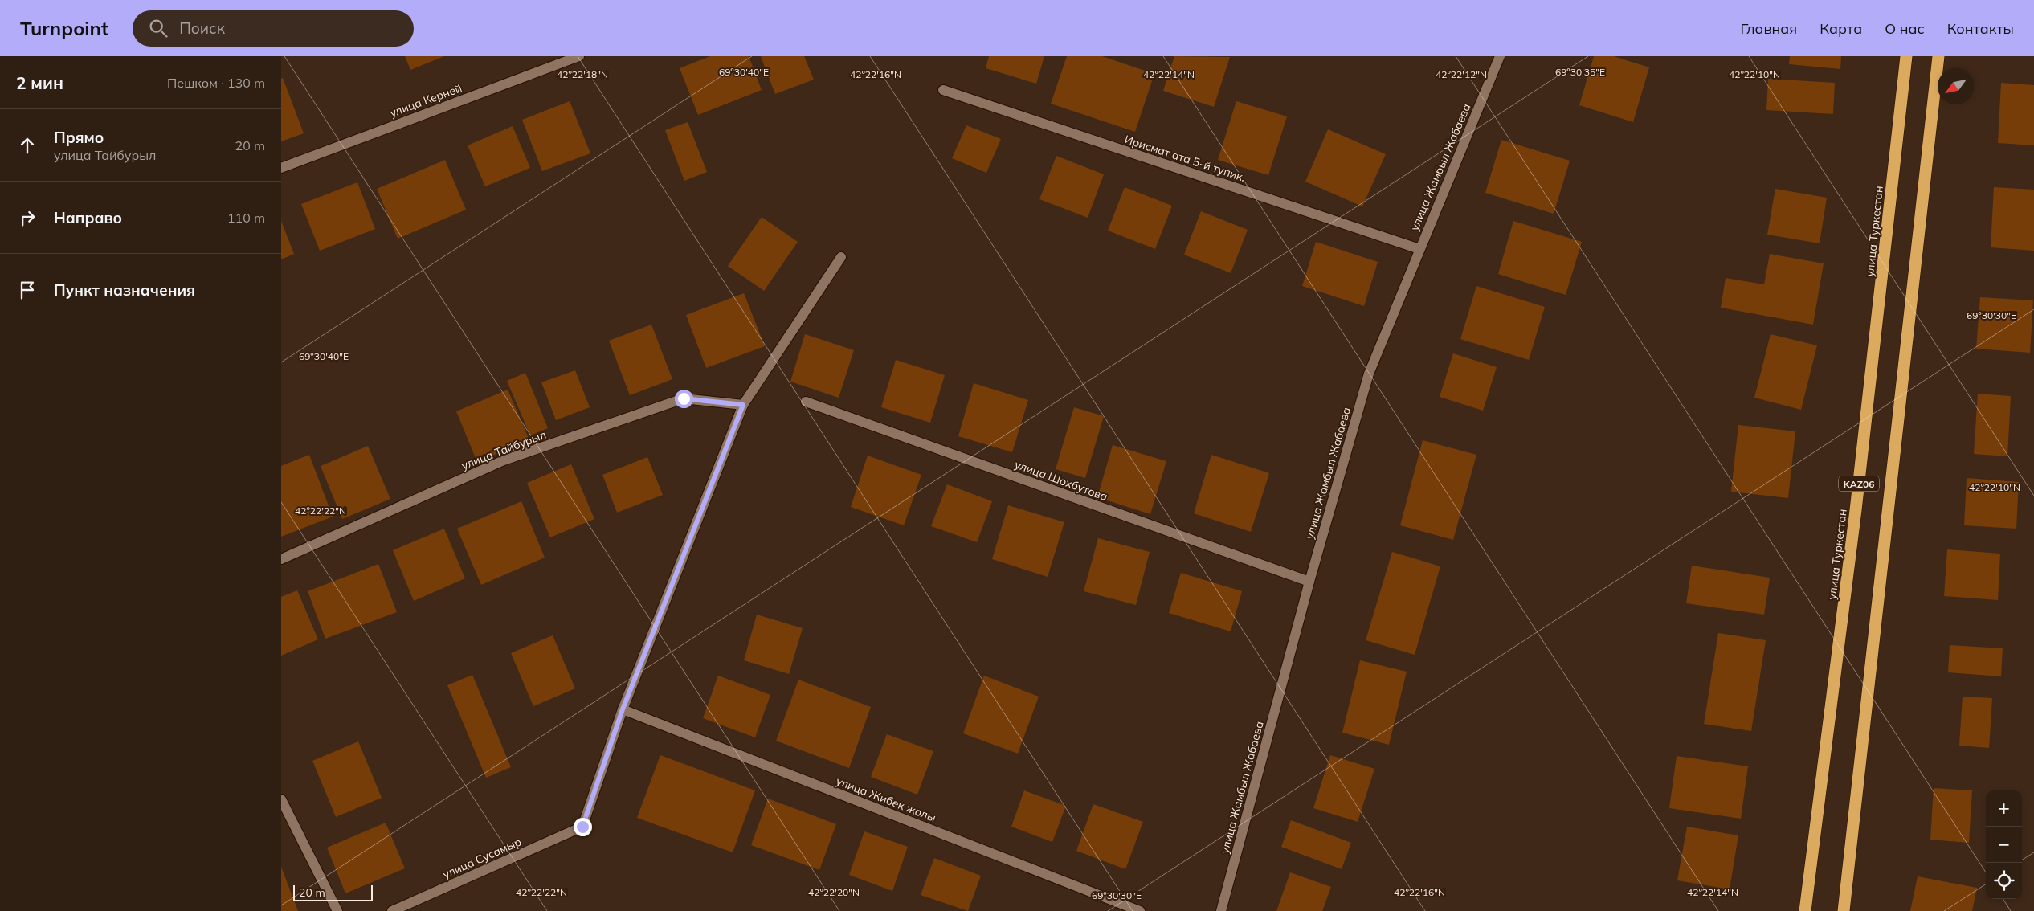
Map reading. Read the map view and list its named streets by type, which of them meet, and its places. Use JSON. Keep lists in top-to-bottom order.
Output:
{
  "streets": {
    "highway": ["улица Туркестан", "KАZ06"],
    "street": [
      "улица Керней",
      "Ирисмат ата 5-й тупик,",
      "улица Жамбыл Жабаева",
      "улица Тайбурыл",
      "улица Шохбутова",
      "улица Жибек жолы",
      "улица Сусамыр"
    ]
  },
  "crossings": [
    ["Ирисмат ата 5-й тупик,", "улица Жамбыл Жабаева"],
    ["улица Жамбыл Жабаева", "улица Шохбутова"],
    ["улица Жибек жолы", "улица Сусамыр"]
  ],
  "scale_bar": "20 m",
  "north": "bottom left",
  "page": {
    "header": "Turnpoint",
    "search": "Поиск",
    "nav": [
      "Главная",
      "Карта",
      "О нас",
      "Контакты"
    ],
    "heading": ["2 мин", "Пешком · 130 m"],
    "list": [
      ["Прямо", "улица Тайбурыл", "20 m"],
      ["Направо", "110 m"],
      "Пункт назначения"
    ],
    "map_buttons": ["+", "−"],
    "scale": "20 m"
  },
  "coordinates": [
    "69°30'40\"E",
    "69°30'35\"E",
    "42°22'10\"N",
    "42°22'18\"N",
    "42°22'16\"N",
    "42°22'14\"N",
    "42°22'12\"N",
    "69°30'30\"E",
    "42°22'22\"N",
    "42°22'20\"N"
  ]
}
